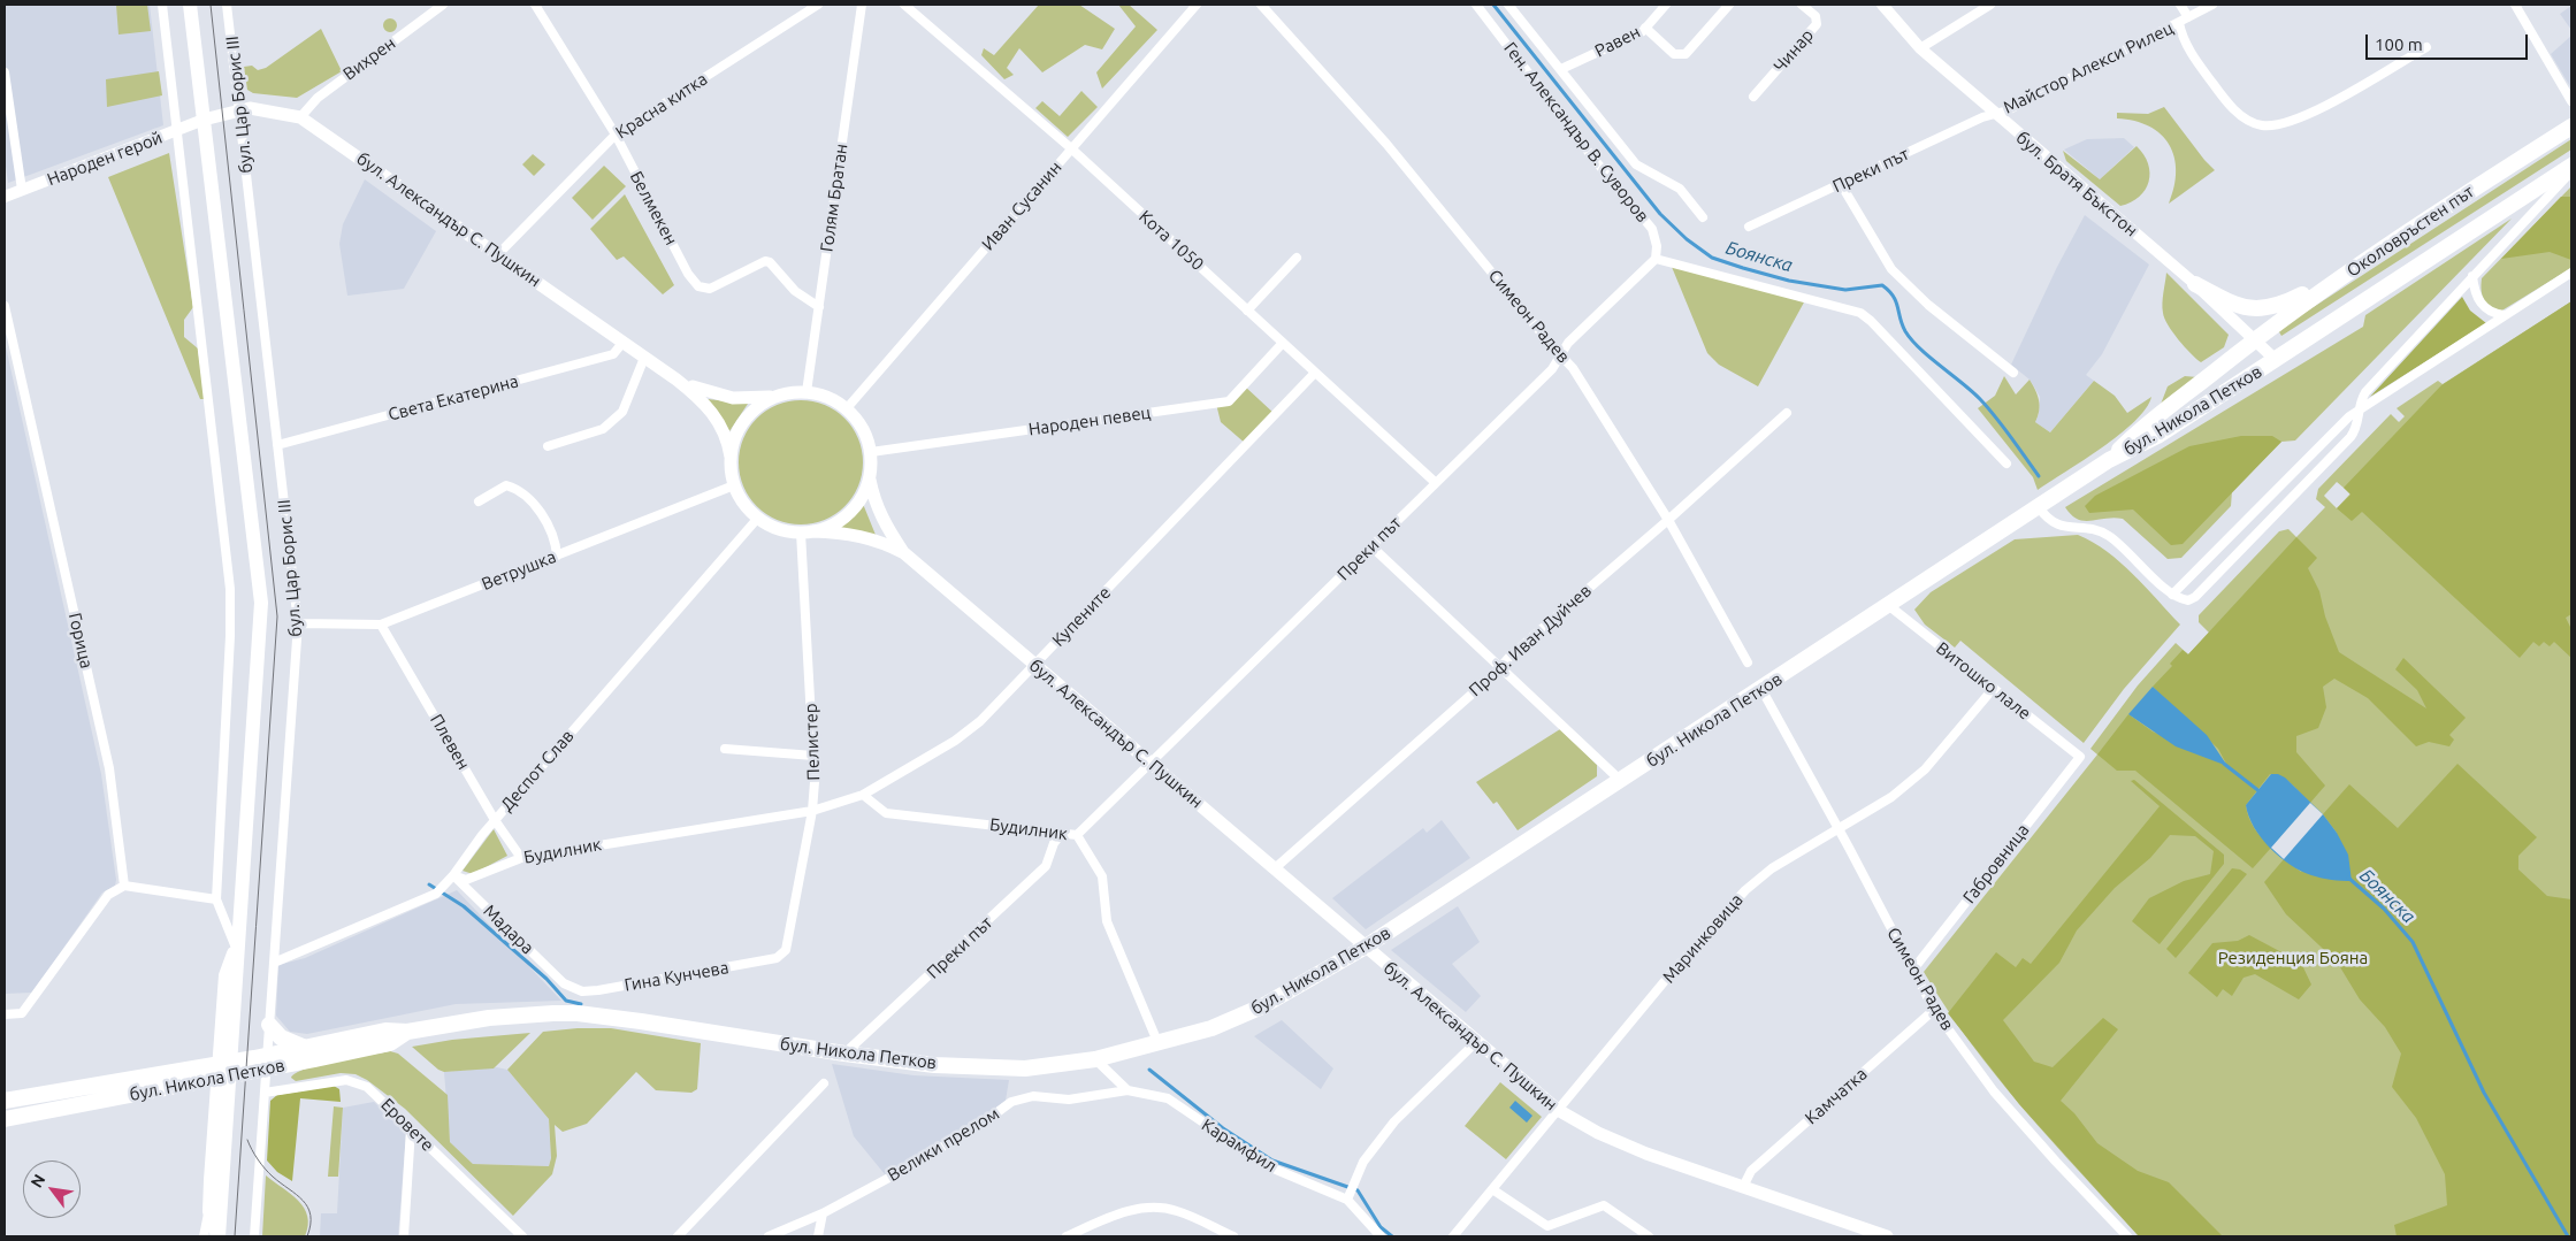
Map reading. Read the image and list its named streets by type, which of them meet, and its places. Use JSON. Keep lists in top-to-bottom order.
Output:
{
  "streets": {
    "highway": ["Околовръстен път", "бул. Никола Петков"],
    "main road": ["бул. Цар Борис III", "бул. Александър С. Пушкин"],
    "street": [
      "Равен",
      "Чинар",
      "Вихрен",
      "Майстор Алекси Рилец",
      "Красна китка",
      "Ген. Александър В. Суворов",
      "Народен герой",
      "Преки път",
      "бул. Братя Бъкстон",
      "Голям Братан",
      "Иван Сусанин",
      "Белмекен",
      "Кота 1050",
      "Симеон Радев",
      "Света Екатерина",
      "Народен певец",
      "Ветрушка",
      "Купените",
      "Горица",
      "Проф. Иван Дуйчев",
      "Витошко лале",
      "Плевен",
      "Пелистер",
      "Деспот Слав",
      "Будилник",
      "Габровница",
      "Мадара",
      "Маринковица",
      "Гина Кунчева",
      "Камчатка",
      "Еровете",
      "Велики прелом",
      "Карамфил"
    ]
  },
  "crossings": [
    ["Равен", "Ген. Александър В. Суворов"],
    ["Вихрен", "бул. Александър С. Пушкин"],
    ["Майстор Алекси Рилец", "Преки път"],
    ["Майстор Алекси Рилец", "бул. Братя Бъкстон"],
    ["бул. Цар Борис III", "Народен герой"],
    ["бул. Цар Борис III", "бул. Александър С. Пушкин"],
    ["бул. Цар Борис III", "Света Екатерина"],
    ["бул. Цар Борис III", "бул. Никола Петков"],
    ["бул. Цар Борис III", "Ветрушка"],
    ["бул. Цар Борис III", "Деспот Слав"],
    ["бул. Цар Борис III", "Еровете"],
    ["Красна китка", "Белмекен"],
    ["Красна китка", "бул. Александър С. Пушкин"],
    ["Ген. Александър В. Суворов", "Преки път"],
    ["Народен герой", "бул. Александър С. Пушкин"],
    ["Преки път", "бул. Братя Бъкстон"],
    ["Преки път", "бул. Александър С. Пушкин"],
    ["Преки път", "Кота 1050"],
    ["Преки път", "Симеон Радев"],
    ["Преки път", "бул. Никола Петков"],
    ["Преки път", "Будилник"],
    ["бул. Братя Бъкстон", "Околовръстен път"],
    ["бул. Братя Бъкстон", "бул. Никола Петков"],
    ["Голям Братан", "Иван Сусанин"],
    ["Голям Братан", "Белмекен"],
    ["Голям Братан", "бул. Александър С. Пушкин"],
    ["Голям Братан", "Народен певец"],
    ["Голям Братан", "Ветрушка"],
    ["Голям Братан", "Пелистер"],
    ["Голям Братан", "Деспот Слав"],
    ["Иван Сусанин", "бул. Александър С. Пушкин"],
    ["Иван Сусанин", "Кота 1050"],
    ["Иван Сусанин", "Народен певец"],
    ["Иван Сусанин", "Ветрушка"],
    ["Иван Сусанин", "Пелистер"],
    ["Иван Сусанин", "Деспот Слав"],
    ["бул. Александър С. Пушкин", "Света Екатерина"],
    ["бул. Александър С. Пушкин", "бул. Никола Петков"],
    ["бул. Александър С. Пушкин", "Народен певец"],
    ["бул. Александър С. Пушкин", "Ветрушка"],
    ["бул. Александър С. Пушкин", "Купените"],
    ["бул. Александър С. Пушкин", "Проф. Иван Дуйчев"],
    ["бул. Александър С. Пушкин", "Пелистер"],
    ["бул. Александър С. Пушкин", "Деспот Слав"],
    ["бул. Александър С. Пушкин", "Маринковица"],
    ["бул. Александър С. Пушкин", "Камчатка"],
    ["Околовръстен път", "бул. Никола Петков"],
    ["Кота 1050", "Народен певец"],
    ["Кота 1050", "Купените"],
    ["Симеон Радев", "бул. Никола Петков"],
    ["Симеон Радев", "Проф. Иван Дуйчев"],
    ["Симеон Радев", "Габровница"],
    ["Симеон Радев", "Маринковица"],
    ["Симеон Радев", "Камчатка"],
    ["бул. Никола Петков", "Витошко лале"],
    ["бул. Никола Петков", "Будилник"],
    ["Народен певец", "Ветрушка"],
    ["Народен певец", "Пелистер"],
    ["Народен певец", "Деспот Слав"],
    ["Ветрушка", "Плевен"],
    ["Ветрушка", "Пелистер"],
    ["Ветрушка", "Деспот Слав"],
    ["Купените", "Пелистер"],
    ["Купените", "Будилник"],
    ["Витошко лале", "Габровница"],
    ["Витошко лале", "Маринковица"],
    ["Плевен", "Деспот Слав"],
    ["Плевен", "Будилник"],
    ["Пелистер", "Деспот Слав"],
    ["Пелистер", "Будилник"],
    ["Пелистер", "Гина Кунчева"],
    ["Деспот Слав", "Будилник"],
    ["Деспот Слав", "Мадара"],
    ["Будилник", "Мадара"],
    ["Мадара", "Гина Кунчева"],
    ["Велики прелом", "Карамфил"]
  ],
  "water": ["Боянска"],
  "parks": ["Резиденция Бояна"],
  "scale_bar": "100 m",
  "north": "top left"
}
